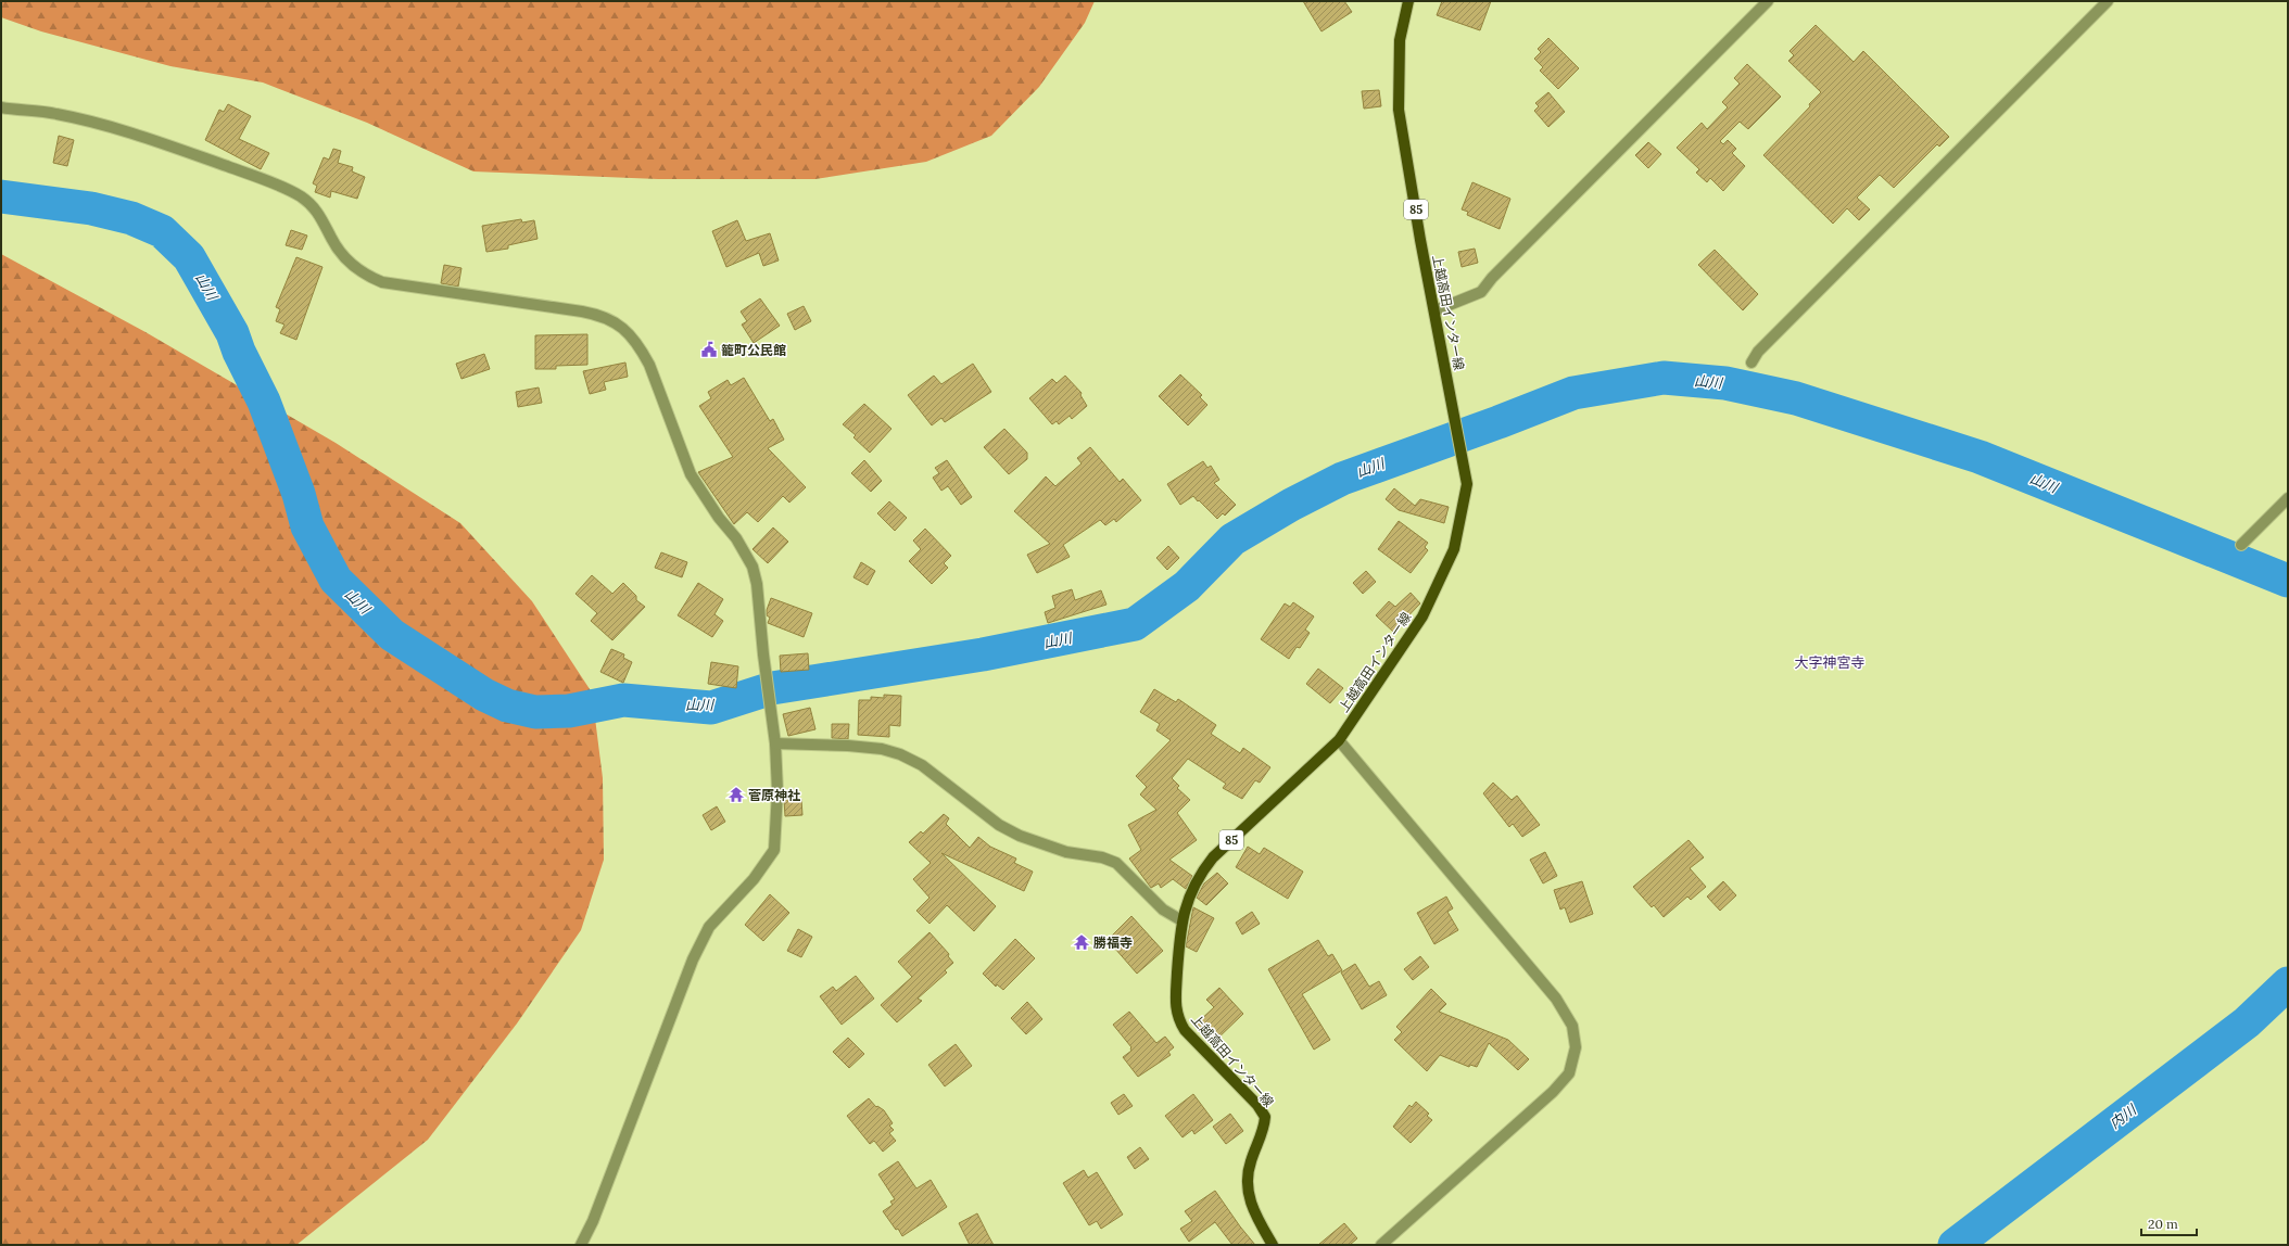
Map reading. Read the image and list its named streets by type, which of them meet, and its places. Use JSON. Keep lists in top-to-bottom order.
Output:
{
  "streets": {
    "main road": ["85", "上越高田インター線"]
  },
  "districts": ["大字神宮寺"],
  "water": ["山川", "内川"],
  "places": {
    "public building": ["籠町公民館"],
    "temple": ["菅原神社", "勝福寺"]
  },
  "scale_bar": "20 m"
}
